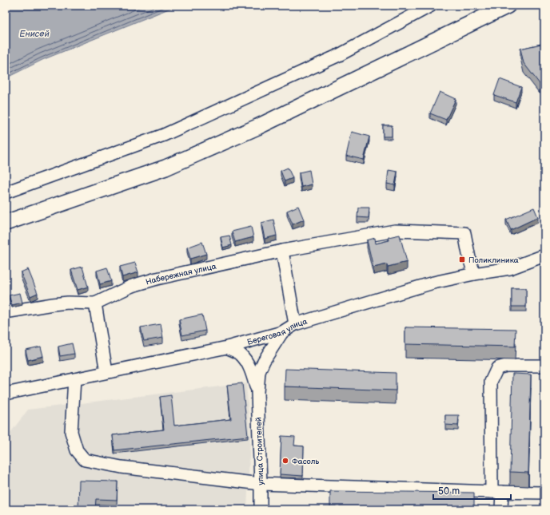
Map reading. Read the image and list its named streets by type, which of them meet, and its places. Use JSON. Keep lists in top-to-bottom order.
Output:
{
  "streets": {
    "street": ["Набережная улица", "Береговая улица", "улица Строителей"]
  },
  "crossings": [
    ["Набережная улица", "Береговая улица"],
    ["Береговая улица", "улица Строителей"]
  ],
  "water": ["Енисей"],
  "places": {
    "transit": ["Поликлиника"],
    "other": ["Фасоль"]
  },
  "scale_bar": "50 m"
}
